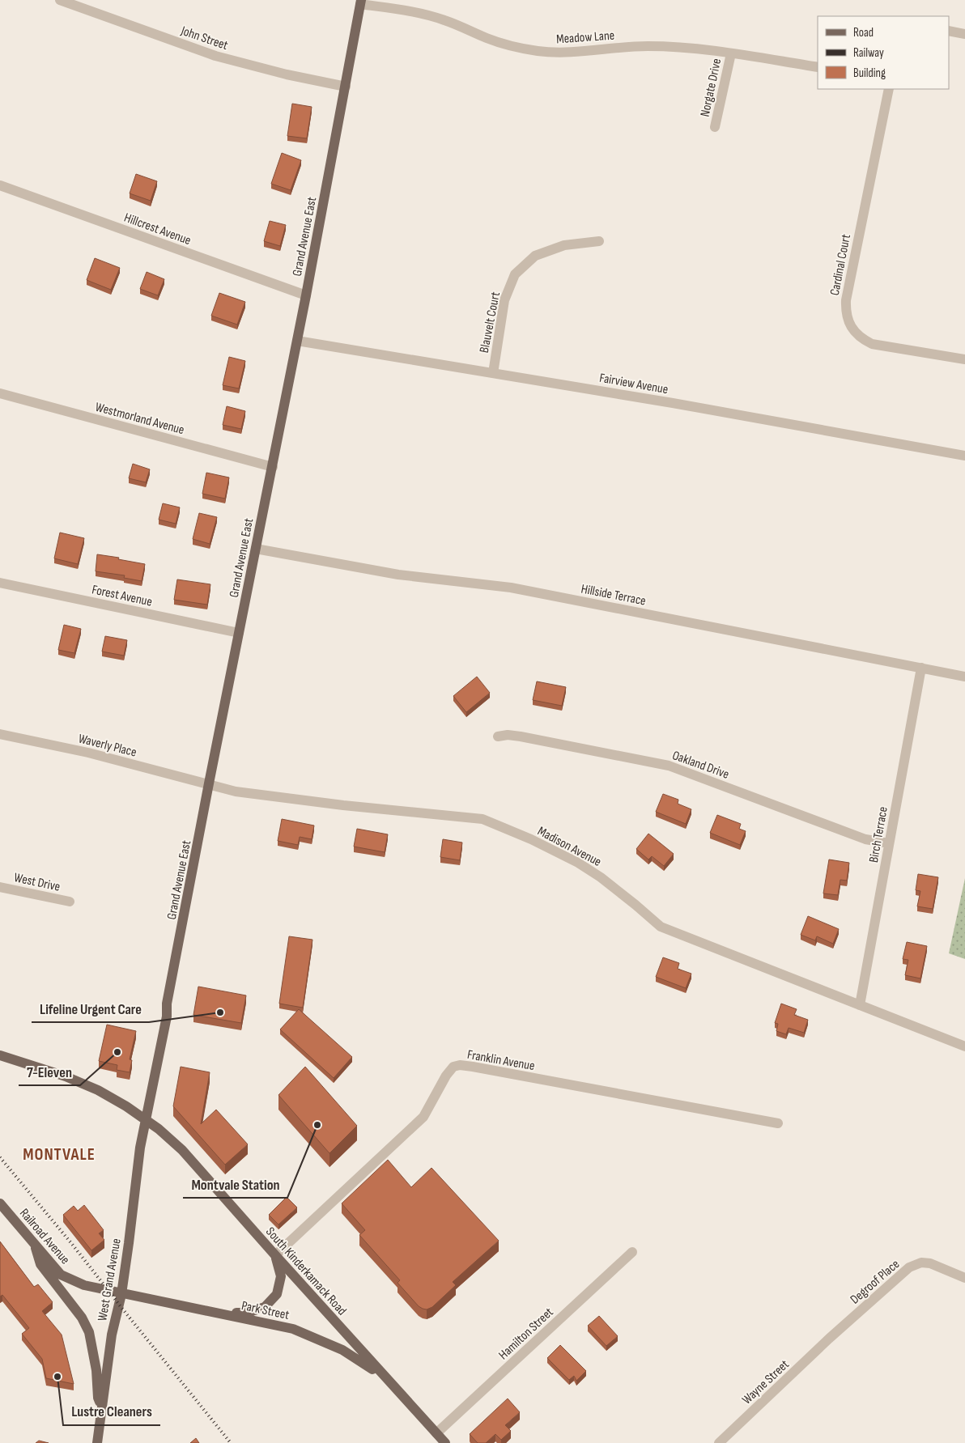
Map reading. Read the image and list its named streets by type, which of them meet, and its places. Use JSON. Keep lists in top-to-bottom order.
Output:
{
  "streets": {
    "main road": [
      "Grand Avenue East",
      "Railroad Avenue",
      "South Kinderkamack Road",
      "West Grand Avenue",
      "Park Street"
    ],
    "street": [
      "Meadow Lane",
      "John Street",
      "Norgate Drive",
      "Hillcrest Avenue",
      "Cardinal Court",
      "Blauvelt Court",
      "Fairview Avenue",
      "Westmorland Avenue",
      "Hillside Terrace",
      "Forest Avenue",
      "Waverly Place",
      "Oakland Drive",
      "Birch Terrace",
      "Madison Avenue",
      "West Drive",
      "Franklin Avenue",
      "Degroof Place",
      "Hamilton Street",
      "Wayne Street"
    ]
  },
  "crossings": [
    ["Meadow Lane", "Norgate Drive"],
    ["Meadow Lane", "Grand Avenue East"],
    ["John Street", "Grand Avenue East"],
    ["Hillcrest Avenue", "Grand Avenue East"],
    ["Grand Avenue East", "Fairview Avenue"],
    ["Grand Avenue East", "Westmorland Avenue"],
    ["Grand Avenue East", "Hillside Terrace"],
    ["Grand Avenue East", "Forest Avenue"],
    ["Grand Avenue East", "Waverly Place"],
    ["Grand Avenue East", "Madison Avenue"],
    ["Grand Avenue East", "South Kinderkamack Road"],
    ["Grand Avenue East", "West Grand Avenue"],
    ["Blauvelt Court", "Fairview Avenue"],
    ["Hillside Terrace", "Birch Terrace"],
    ["Waverly Place", "Madison Avenue"],
    ["Oakland Drive", "Birch Terrace"],
    ["Birch Terrace", "Madison Avenue"],
    ["Franklin Avenue", "South Kinderkamack Road"],
    ["Railroad Avenue", "West Grand Avenue"],
    ["Railroad Avenue", "Park Street"],
    ["South Kinderkamack Road", "West Grand Avenue"],
    ["South Kinderkamack Road", "Park Street"],
    ["South Kinderkamack Road", "Hamilton Street"],
    ["West Grand Avenue", "Park Street"],
    ["Degroof Place", "Wayne Street"]
  ],
  "districts": ["MONTVALE"],
  "places": [
    "Lifeline Urgent Care",
    "7-Eleven",
    "Montvale Station",
    "Lustre Cleaners"
  ],
  "legend": ["Road", "Railway", "Building"]
}
